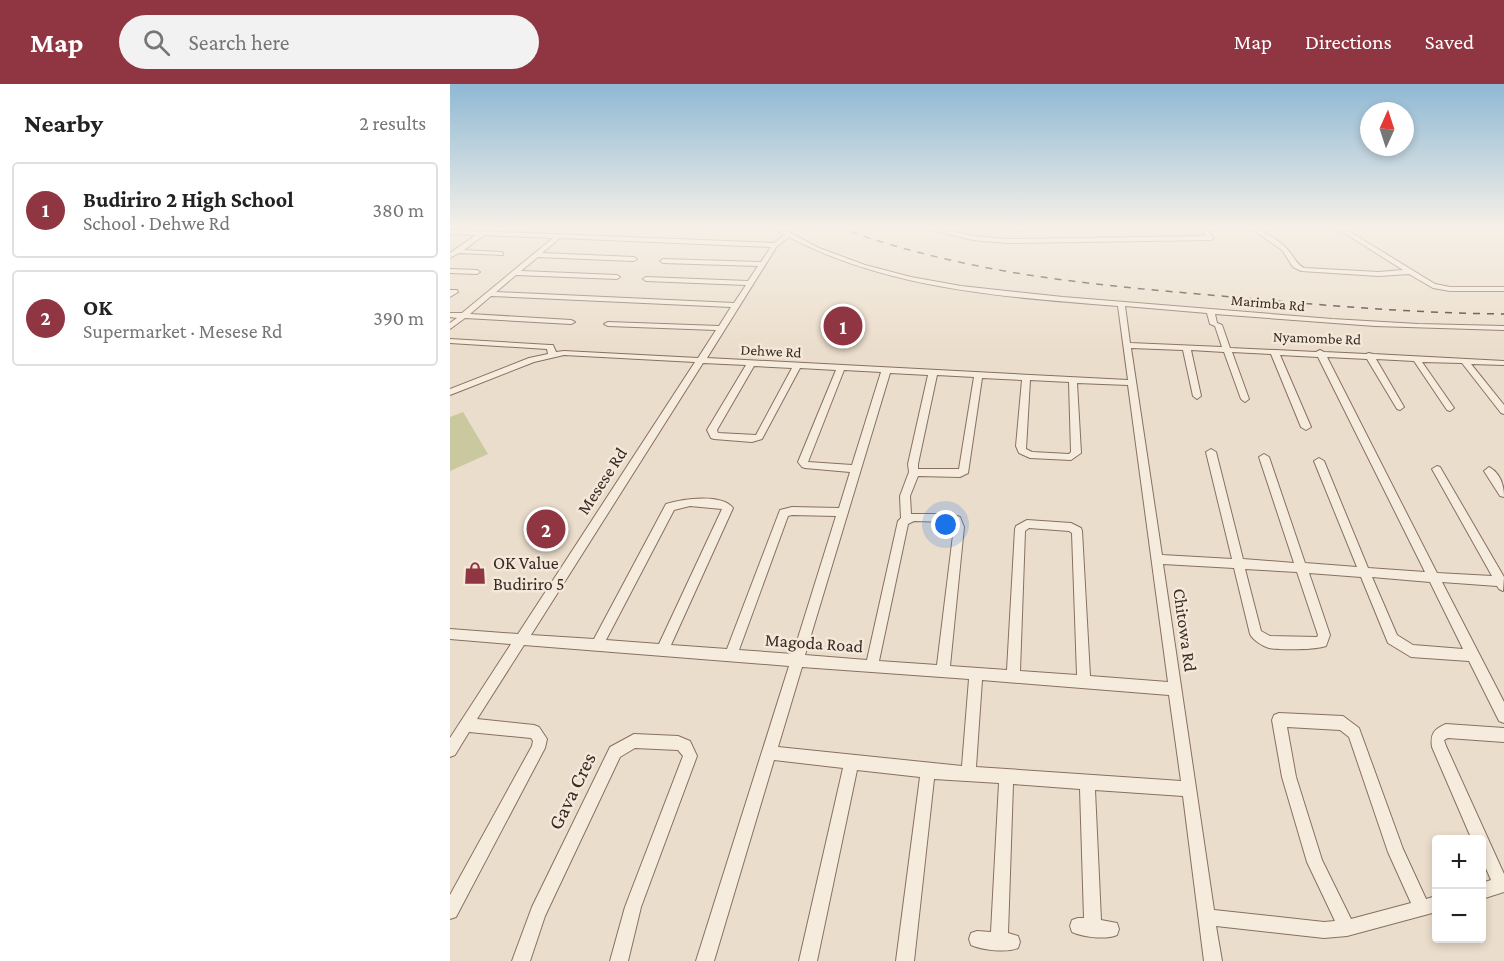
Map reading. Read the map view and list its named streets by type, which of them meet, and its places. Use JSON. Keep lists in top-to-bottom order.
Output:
{
  "streets": {
    "street": [
      "Marimba Rd",
      "Nyamombe Rd",
      "Dehwe Rd",
      "Mesese Rd",
      "Chitowa Rd",
      "Magoda Road",
      "Gava Cres"
    ]
  },
  "crossings": [
    ["Marimba Rd", "Chitowa Rd"],
    ["Nyamombe Rd", "Chitowa Rd"],
    ["Dehwe Rd", "Mesese Rd"],
    ["Dehwe Rd", "Chitowa Rd"],
    ["Mesese Rd", "Magoda Road"],
    ["Chitowa Rd", "Magoda Road"]
  ],
  "places": {
    "shop": ["OK Value Budiriro 5"]
  },
  "north": "top",
  "page": {
    "header": "Map",
    "search": "Search here",
    "nav": ["Map", "Directions", "Saved"],
    "heading": ["Nearby", "2 results"],
    "list": [
      {
        "mark": "1",
        "name": "Budiriro 2 High School",
        "note": "School · Dehwe Rd",
        "value": "380 m"
      },
      {
        "mark": "2",
        "name": "OK",
        "note": "Supermarket · Mesese Rd",
        "value": "390 m"
      }
    ],
    "pins": ["1", "2"],
    "map_buttons": ["+", "−"]
  }
}
